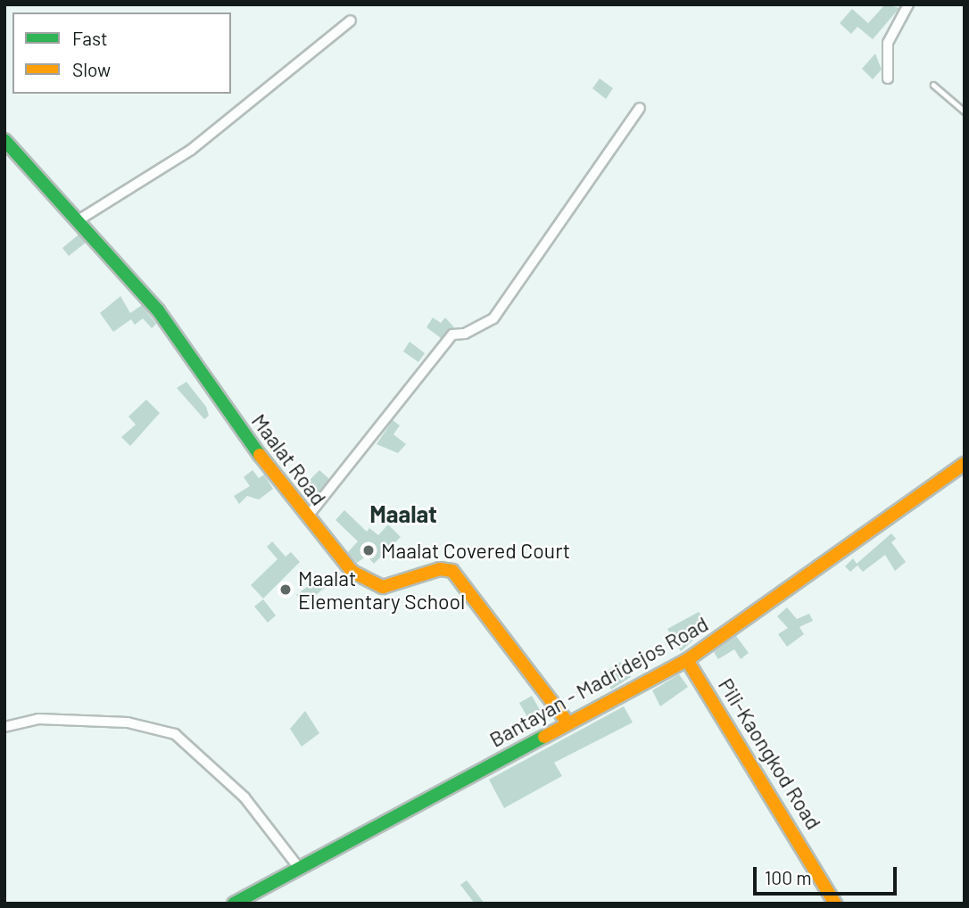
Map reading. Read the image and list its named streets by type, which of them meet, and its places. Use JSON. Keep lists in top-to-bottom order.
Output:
{
  "streets": {
    "street": ["Maalat Road", "Bantayan - Madridejos Road", "Pili-Kaongkod Road"]
  },
  "crossings": [
    ["Maalat Road", "Bantayan - Madridejos Road"],
    ["Bantayan - Madridejos Road", "Pili-Kaongkod Road"]
  ],
  "districts": ["Maalat"],
  "places": ["Maalat Covered Court", "Maalat Elementary School"],
  "legend": ["Fast", "Slow"],
  "scale_bar": "100 m"
}
